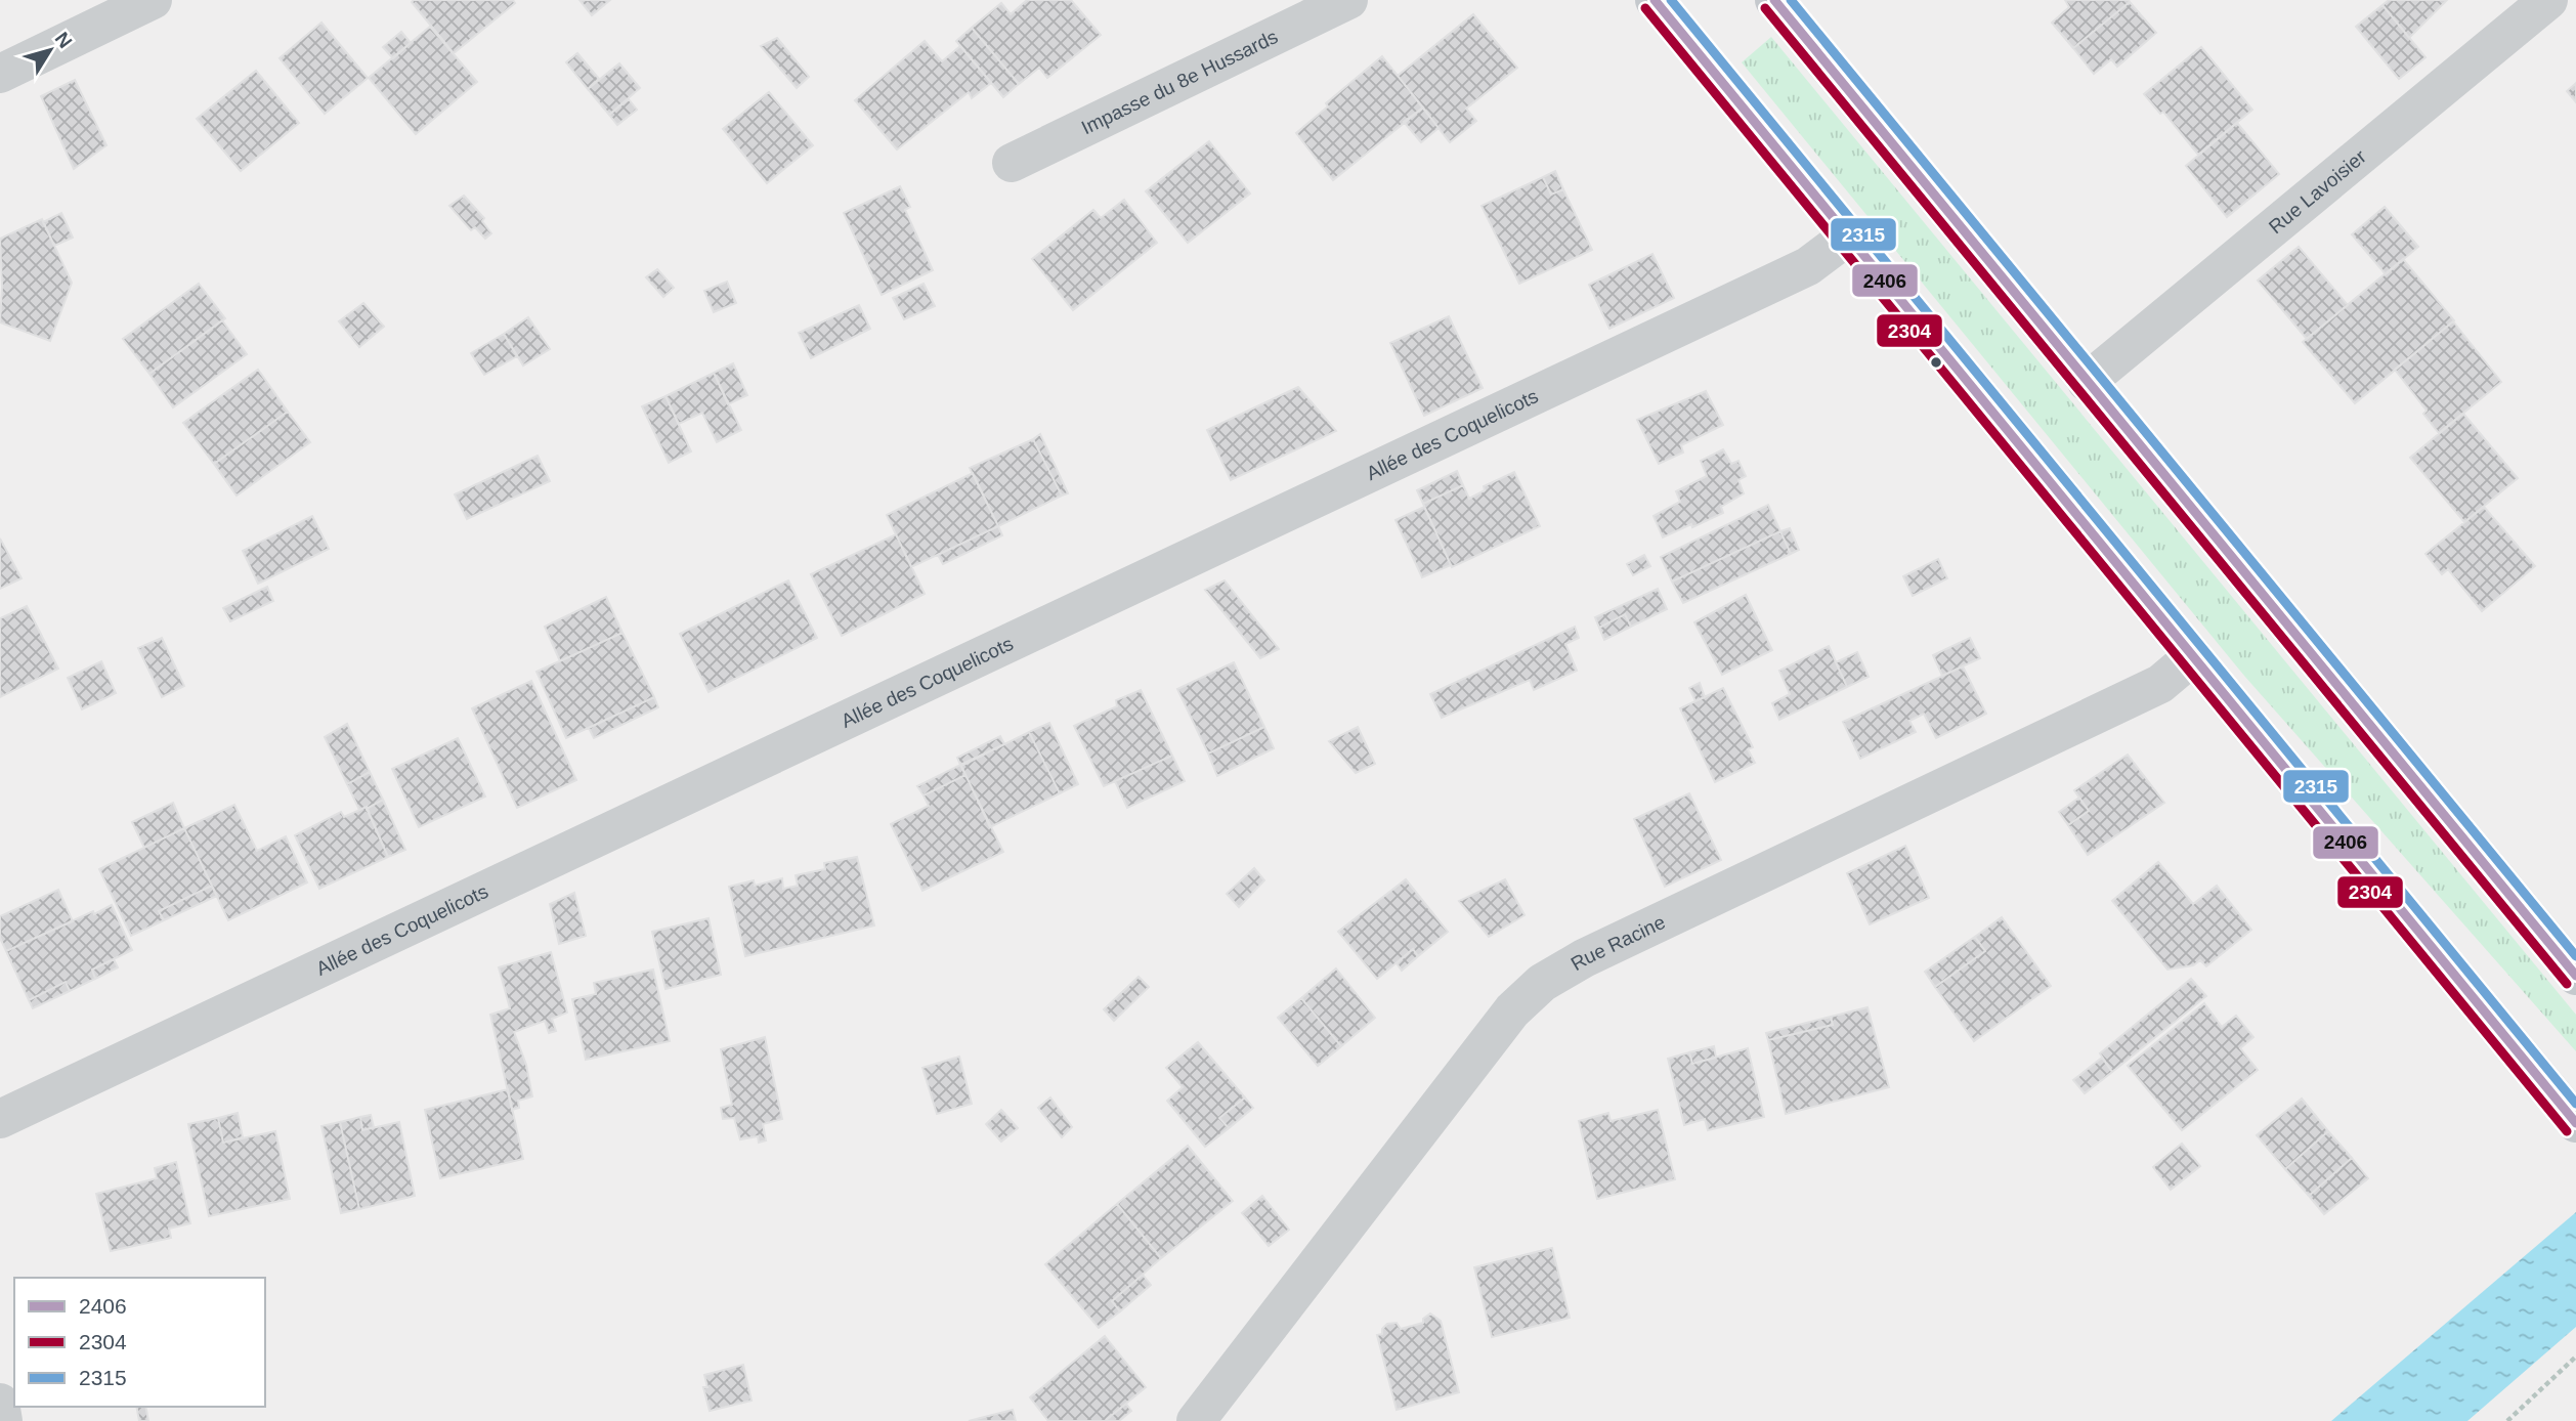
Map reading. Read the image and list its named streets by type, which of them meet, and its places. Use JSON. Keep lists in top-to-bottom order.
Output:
{
  "streets": {
    "street": [
      "Impasse du 8e Hussards",
      "Rue Lavoisier",
      "Allée des Coquelicots",
      "Rue Racine"
    ]
  },
  "lines": ["transit line 2406", "transit line 2315", "transit line 2304"],
  "legend": ["2406", "2304", "2315"],
  "north": "top right"
}
